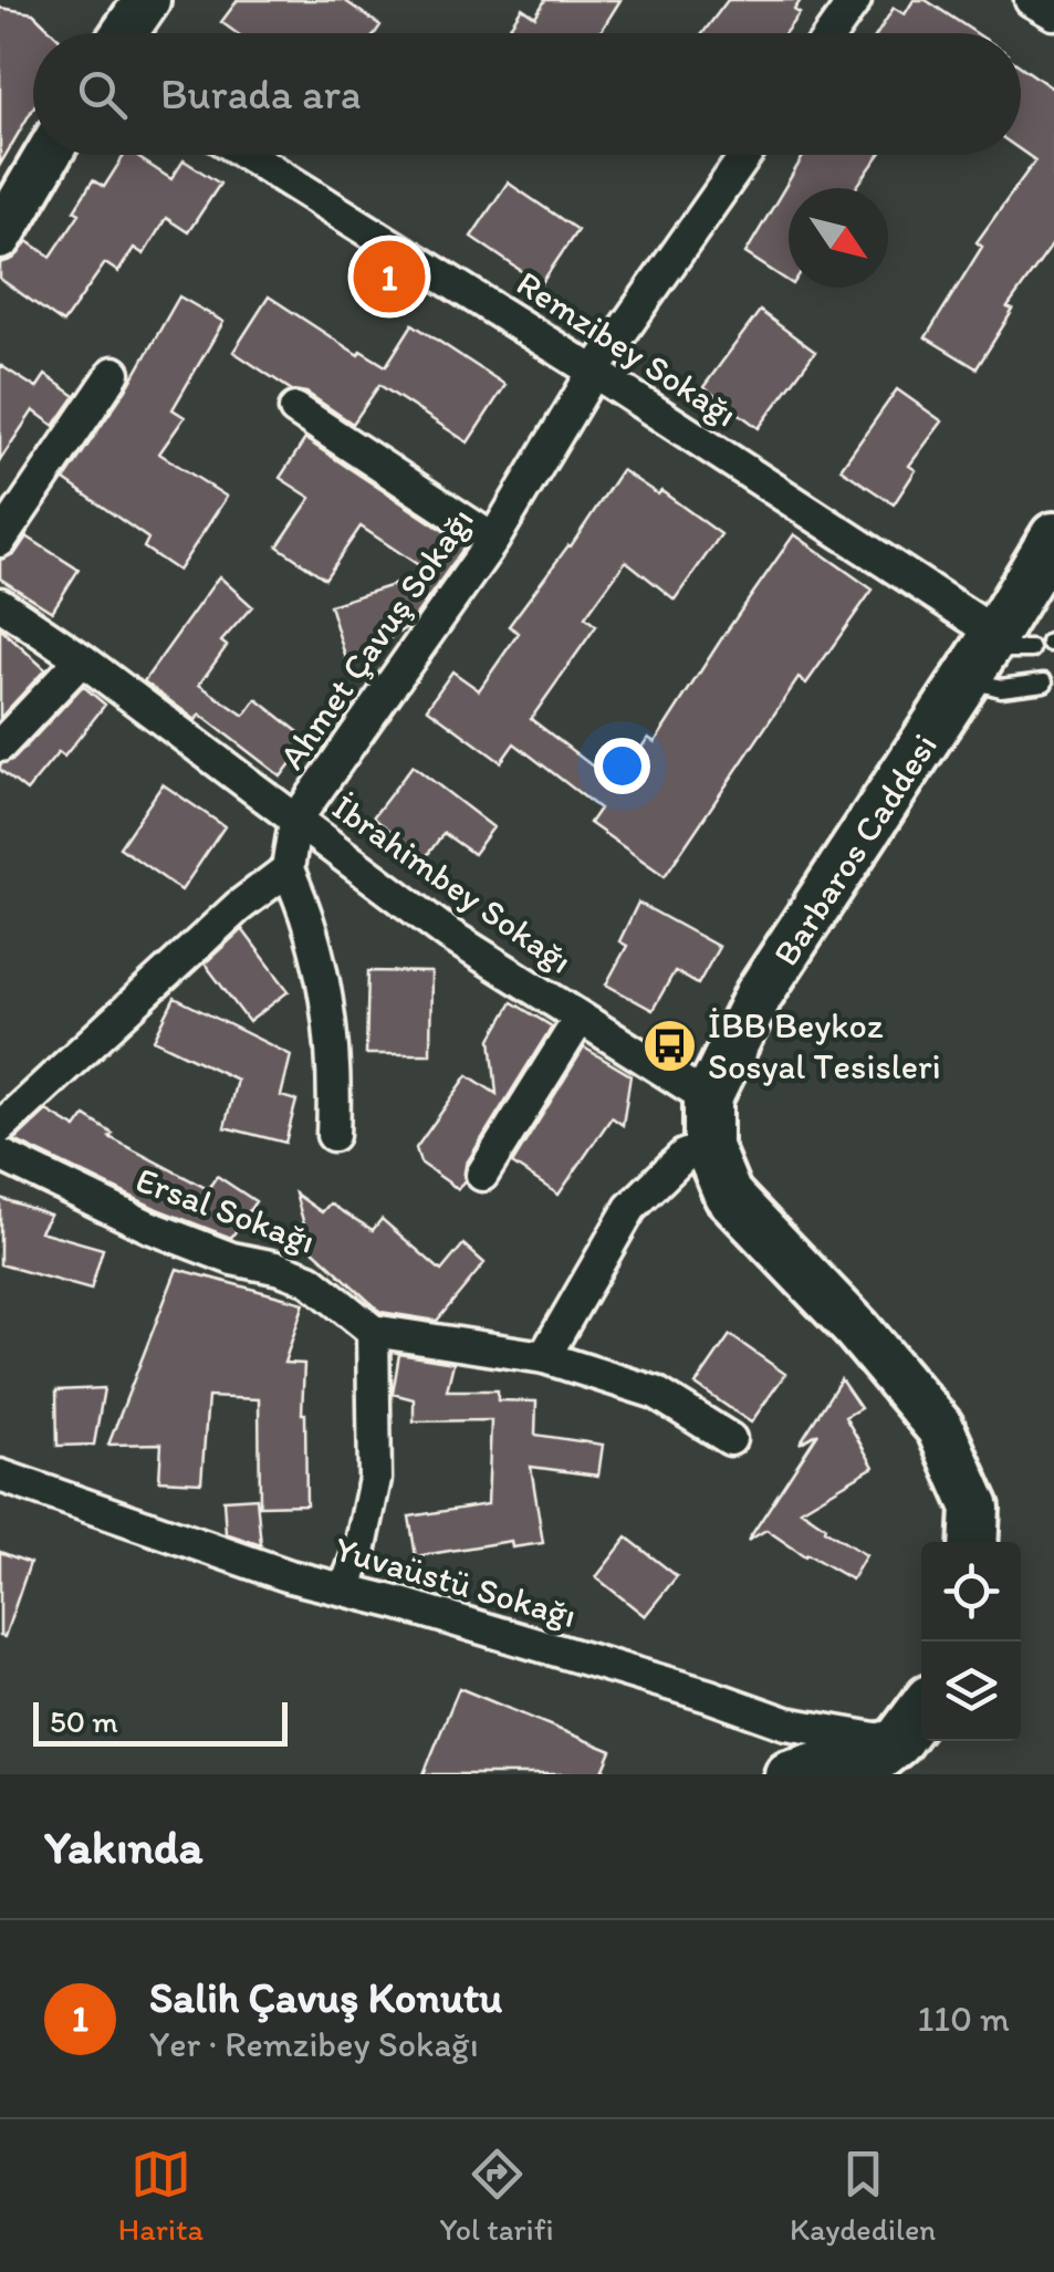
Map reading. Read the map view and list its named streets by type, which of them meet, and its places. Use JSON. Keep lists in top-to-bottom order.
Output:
{
  "streets": {
    "main road": ["Barbaros Caddesi"],
    "street": [
      "Remzibey Sokağı",
      "Ahmet Çavuş Sokağı",
      "İbrahimbey Sokağı",
      "Ersal Sokağı",
      "Yuvaüstü Sokağı"
    ]
  },
  "crossings": [
    ["Remzibey Sokağı", "Ahmet Çavuş Sokağı"],
    ["Remzibey Sokağı", "Barbaros Caddesi"],
    ["Ahmet Çavuş Sokağı", "İbrahimbey Sokağı"],
    ["Barbaros Caddesi", "İbrahimbey Sokağı"]
  ],
  "places": {
    "bus stop": ["İBB Beykoz Sosyal Tesisleri"]
  },
  "scale_bar": "50 m",
  "north": "bottom right",
  "page": {
    "search": "Burada ara",
    "pins": "1",
    "scale": "50 m",
    "heading": "Yakında",
    "list": [
      {
        "mark": "1",
        "name": "Salih Çavuş Konutu",
        "note": "Yer · Remzibey Sokağı",
        "value": "110 m"
      }
    ],
    "nav": ["Harita", "Yol tarifi", "Kaydedilen"]
  }
}
